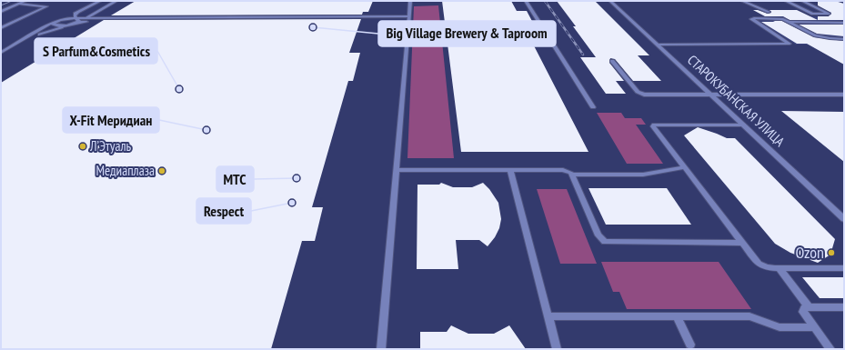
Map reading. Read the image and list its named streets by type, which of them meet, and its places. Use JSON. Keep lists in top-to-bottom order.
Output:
{
  "streets": {
    "street": ["СТАРОКУБАНСКАЯ УЛИЦА"]
  },
  "places": [
    "Big Village Brewery & Taproom",
    "S Parfum&Cosmetics",
    "X-Fit Меридиан",
    "Л’Этуаль",
    "Медиаплаза",
    "МТС",
    "Respect",
    "Ozon"
  ]
}
